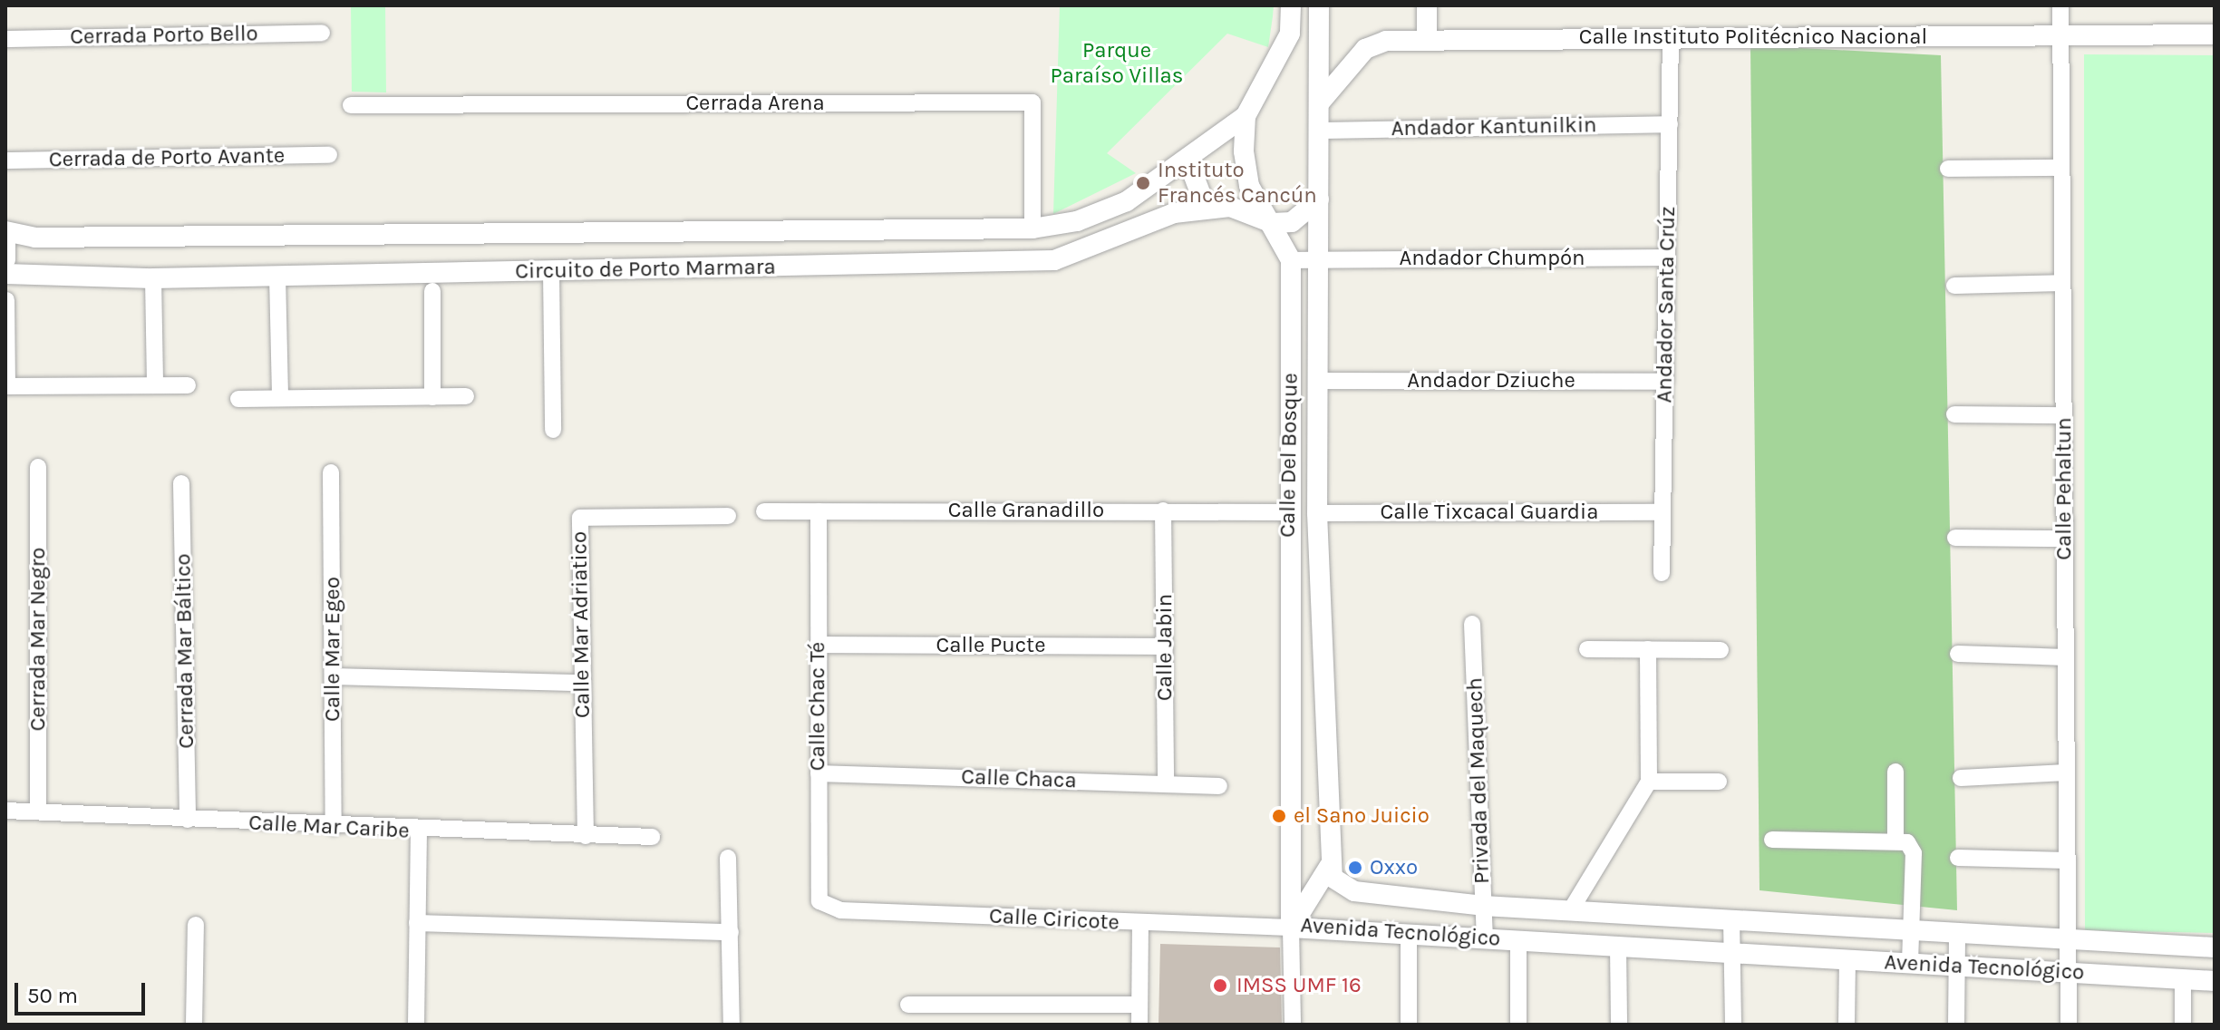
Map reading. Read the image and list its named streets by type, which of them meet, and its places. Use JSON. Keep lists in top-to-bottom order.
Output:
{
  "streets": {
    "street": [
      "Cerrada Porto Bello",
      "Calle Instituto Politécnico Nacional",
      "Cerrada Arena",
      "Andador Kantunilkin",
      "Cerrada de Porto Avante",
      "Andador Chumpón",
      "Circuito de Porto Marmara",
      "Andador Santa Crúz",
      "Andador Dziuche",
      "Calle Del Bosque",
      "Calle Pehaltun",
      "Calle Granadillo",
      "Calle Tixcacal Guardia",
      "Calle Mar Adriatico",
      "Cerrada Mar Negro",
      "Calle Pucte",
      "Calle Jabin",
      "Calle Mar Egeo",
      "Cerrada Mar Báltico",
      "Calle Chac Té",
      "Calle Chaca",
      "Privada del Maquech",
      "Calle Mar Caribe",
      "Calle Ciricote",
      "Avenida Tecnológico"
    ]
  },
  "crossings": [
    ["Calle Instituto Politécnico Nacional", "Andador Santa Crúz"],
    ["Calle Instituto Politécnico Nacional", "Calle Del Bosque"],
    ["Calle Instituto Politécnico Nacional", "Calle Pehaltun"],
    ["Cerrada Arena", "Circuito de Porto Marmara"],
    ["Andador Kantunilkin", "Andador Santa Crúz"],
    ["Andador Kantunilkin", "Calle Del Bosque"],
    ["Andador Chumpón", "Andador Santa Crúz"],
    ["Andador Chumpón", "Calle Del Bosque"],
    ["Circuito de Porto Marmara", "Calle Del Bosque"],
    ["Andador Santa Crúz", "Andador Dziuche"],
    ["Andador Santa Crúz", "Calle Tixcacal Guardia"],
    ["Andador Dziuche", "Calle Del Bosque"],
    ["Calle Del Bosque", "Calle Granadillo"],
    ["Calle Del Bosque", "Calle Tixcacal Guardia"],
    ["Calle Del Bosque", "Calle Ciricote"],
    ["Calle Del Bosque", "Avenida Tecnológico"],
    ["Calle Pehaltun", "Avenida Tecnológico"],
    ["Calle Granadillo", "Calle Jabin"],
    ["Calle Granadillo", "Calle Chac Té"],
    ["Calle Mar Adriatico", "Calle Mar Caribe"],
    ["Cerrada Mar Negro", "Calle Mar Caribe"],
    ["Calle Pucte", "Calle Jabin"],
    ["Calle Pucte", "Calle Chac Té"],
    ["Calle Jabin", "Calle Chaca"],
    ["Calle Mar Egeo", "Calle Mar Caribe"],
    ["Cerrada Mar Báltico", "Calle Mar Caribe"],
    ["Calle Chac Té", "Calle Chaca"],
    ["Calle Chac Té", "Calle Ciricote"],
    ["Privada del Maquech", "Avenida Tecnológico"],
    ["Calle Ciricote", "Avenida Tecnológico"]
  ],
  "parks": ["Parque Paraíso Villas"],
  "places": [
    "Instituto Francés Cancún",
    "el Sano Juicio",
    "Oxxo",
    "IMSS UMF 16"
  ],
  "scale_bar": "50 m"
}
